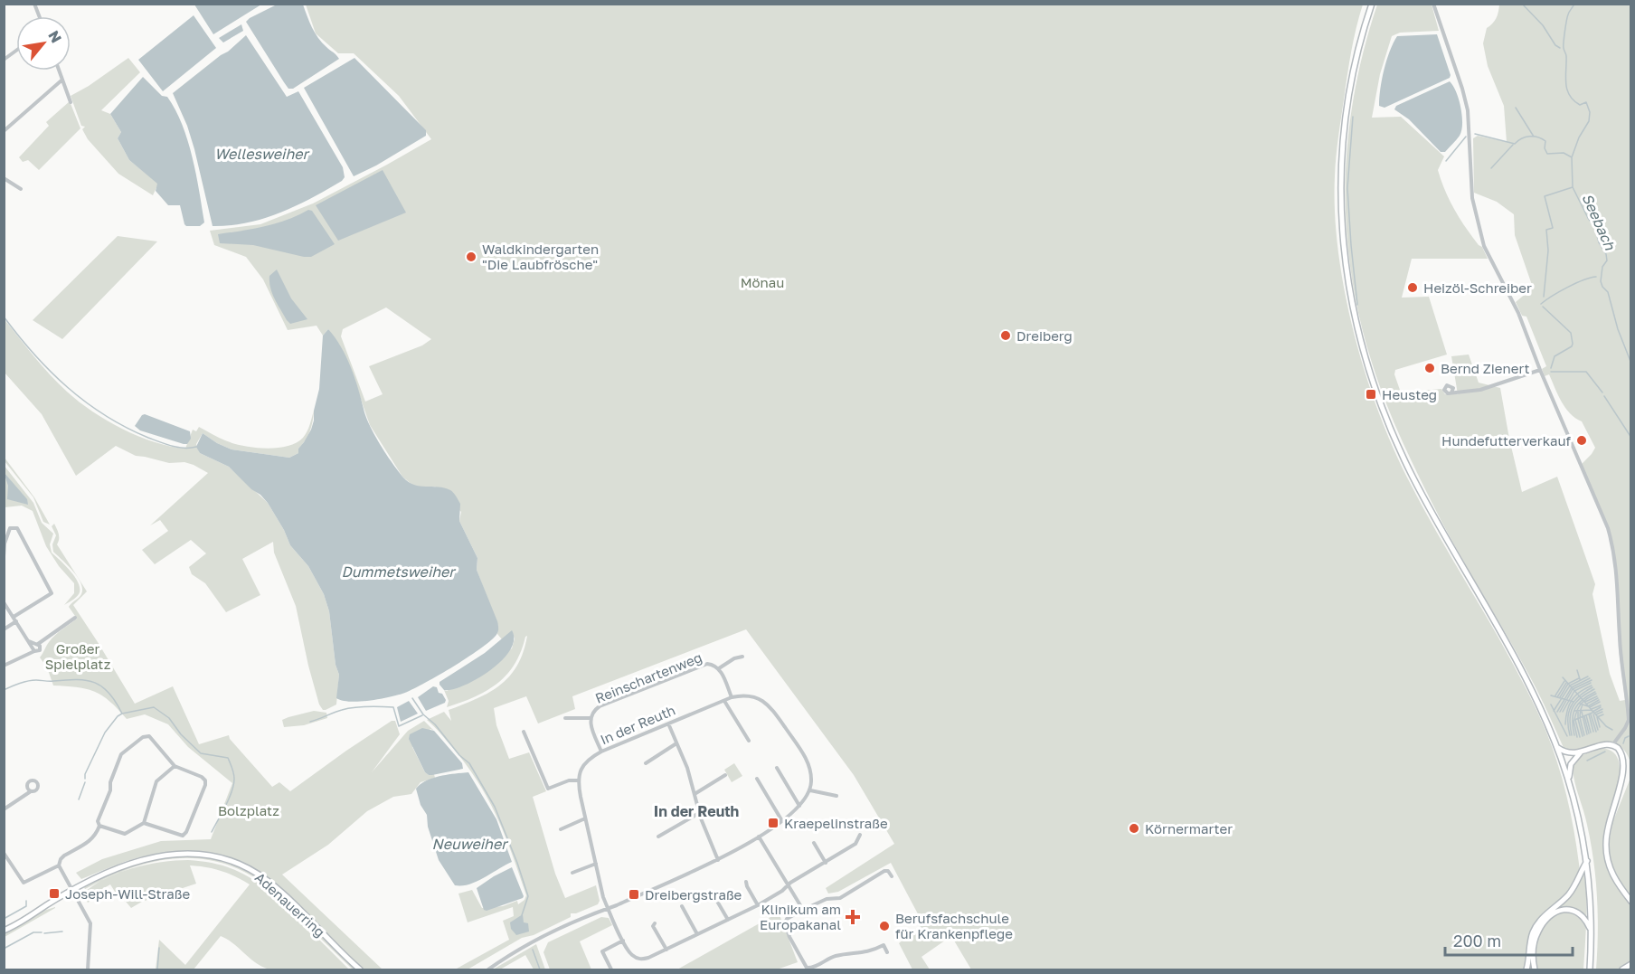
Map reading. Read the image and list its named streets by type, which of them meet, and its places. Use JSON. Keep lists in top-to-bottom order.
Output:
{
  "streets": {
    "main road": ["Adenauerring"],
    "street": ["Reinschartenweg", "In der Reuth"]
  },
  "crossings": [
    ["Reinschartenweg", "In der Reuth"]
  ],
  "districts": ["In der Reuth"],
  "water": [
    "Wellesweiher",
    "Seebach",
    "Dummetsweiher",
    "Neuweiher"
  ],
  "parks": ["Mönau", "Großer Spielplatz", "Bolzplatz"],
  "places": {
    "other": [
      "Waldkindergarten \"Die Laubfrösche\"",
      "Heizöl-Schreiber",
      "Dreiberg",
      "Bernd Zienert",
      "Hundefutterverkauf",
      "Körnermarter",
      "Berufsfachschule für Krankenpflege"
    ],
    "transit": [
      "Heusteg",
      "Kraepelinstraße",
      "Joseph-Will-Straße",
      "Dreibergstraße"
    ],
    "health": ["Klinikum am Europakanal"]
  },
  "scale_bar": "200 m",
  "north": "top right"
}
